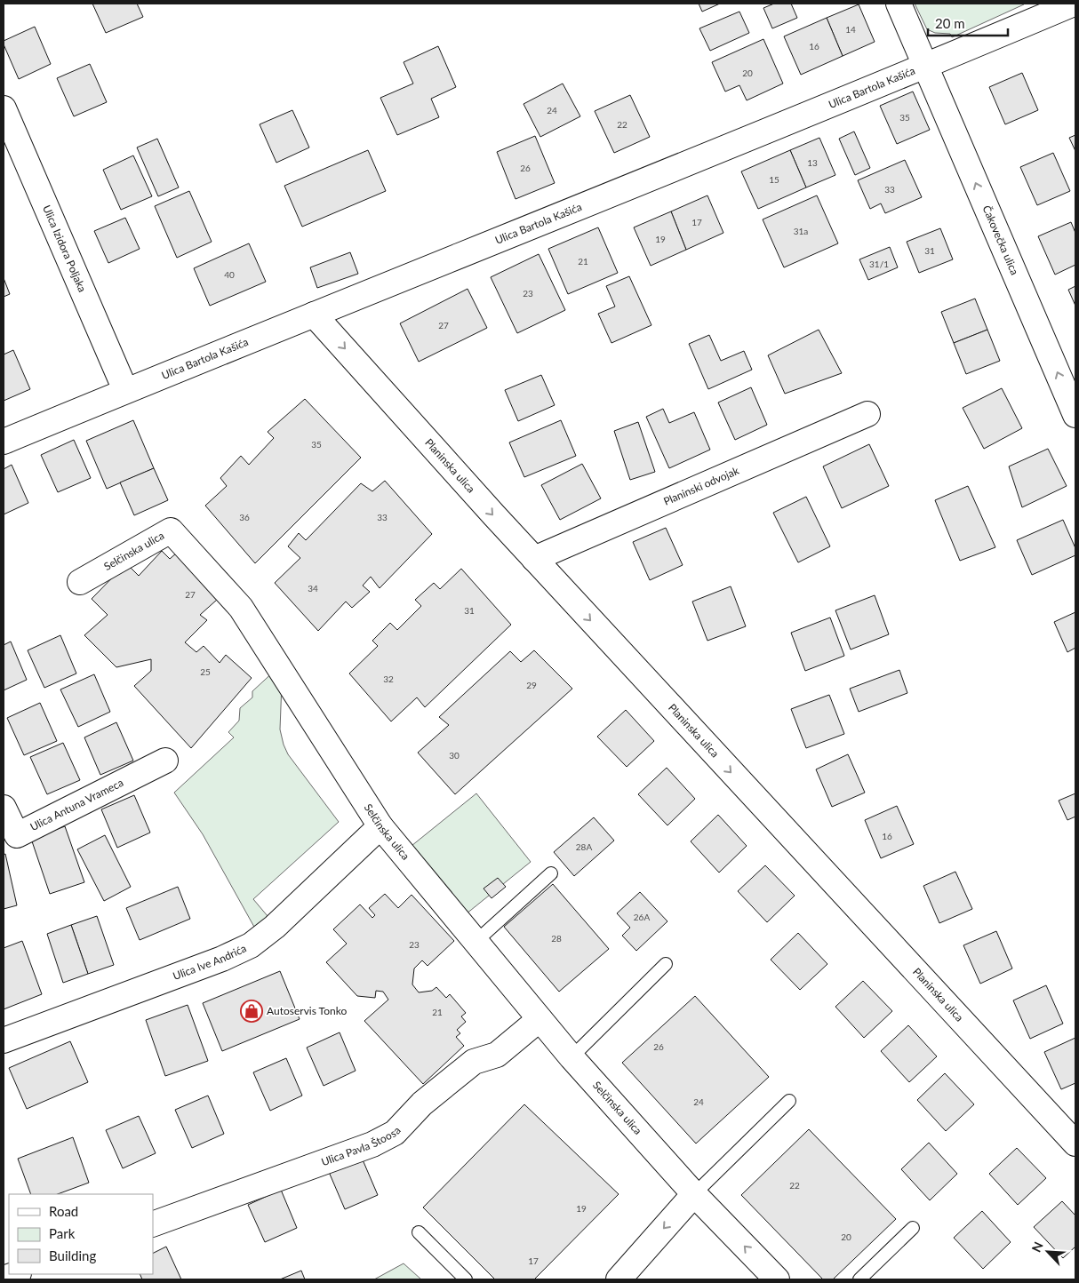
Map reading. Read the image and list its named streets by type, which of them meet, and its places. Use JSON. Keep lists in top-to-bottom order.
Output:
{
  "streets": {
    "street": [
      "Ulica Bartola Kašića",
      "Čakovečka ulica",
      "Ulica Izidora Poljaka",
      "Planinska ulica",
      "Planinski odvojak",
      "Selčinska ulica",
      "Ulica Antuna Vrameca",
      "Ulica Ive Andrića",
      "Ulica Pavla Štoosa"
    ]
  },
  "crossings": [
    ["Ulica Bartola Kašića", "Čakovečka ulica"],
    ["Ulica Bartola Kašića", "Ulica Izidora Poljaka"],
    ["Ulica Bartola Kašića", "Planinska ulica"],
    ["Planinska ulica", "Planinski odvojak"],
    ["Selčinska ulica", "Ulica Ive Andrića"],
    ["Selčinska ulica", "Ulica Pavla Štoosa"]
  ],
  "one_way": ["Čakovečka ulica", "Planinska ulica"],
  "places": {
    "shop": ["Autoservis Tonko"]
  },
  "house_numbers": [
    "14",
    "16",
    "20",
    "24",
    "35",
    "22",
    "13",
    "26",
    "15",
    "33",
    "17",
    "31a",
    "19",
    "31",
    "21",
    "31/1",
    "40",
    "23",
    "27",
    "35",
    "36",
    "33",
    "34",
    "27",
    "31",
    "25",
    "32",
    "29",
    "30",
    "16",
    "28A",
    "26A",
    "28",
    "23",
    "21",
    "26",
    "24",
    "22",
    "19",
    "20",
    "17"
  ],
  "legend": ["Road", "Park", "Building"],
  "scale_bar": "20 m",
  "north": "top left"
}
